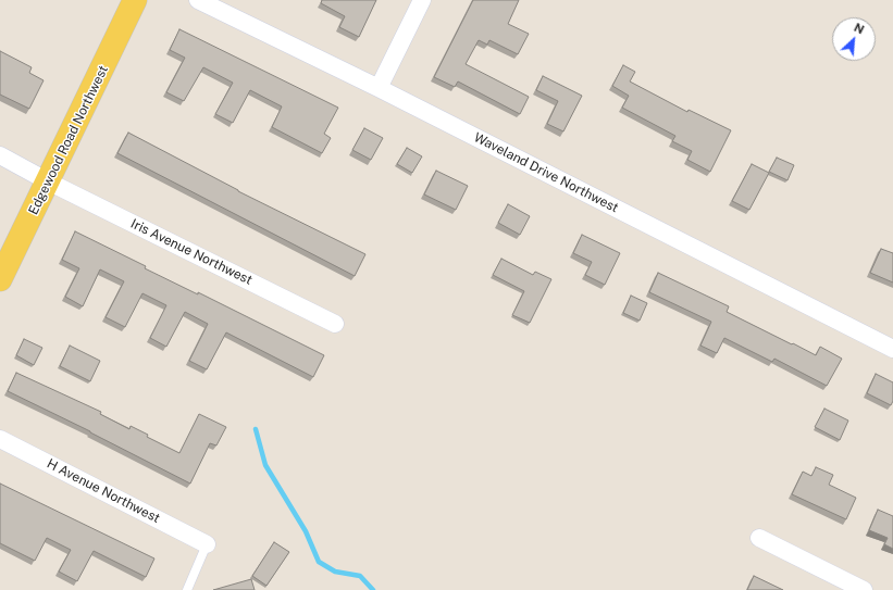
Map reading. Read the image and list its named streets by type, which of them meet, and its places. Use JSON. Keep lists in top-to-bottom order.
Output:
{
  "streets": {
    "main road": ["Edgewood Road Northwest"],
    "street": ["Waveland Drive Northwest", "Iris Avenue Northwest", "H Avenue Northwest"]
  },
  "crossings": [
    ["Edgewood Road Northwest", "Iris Avenue Northwest"]
  ],
  "north": "top right"
}
